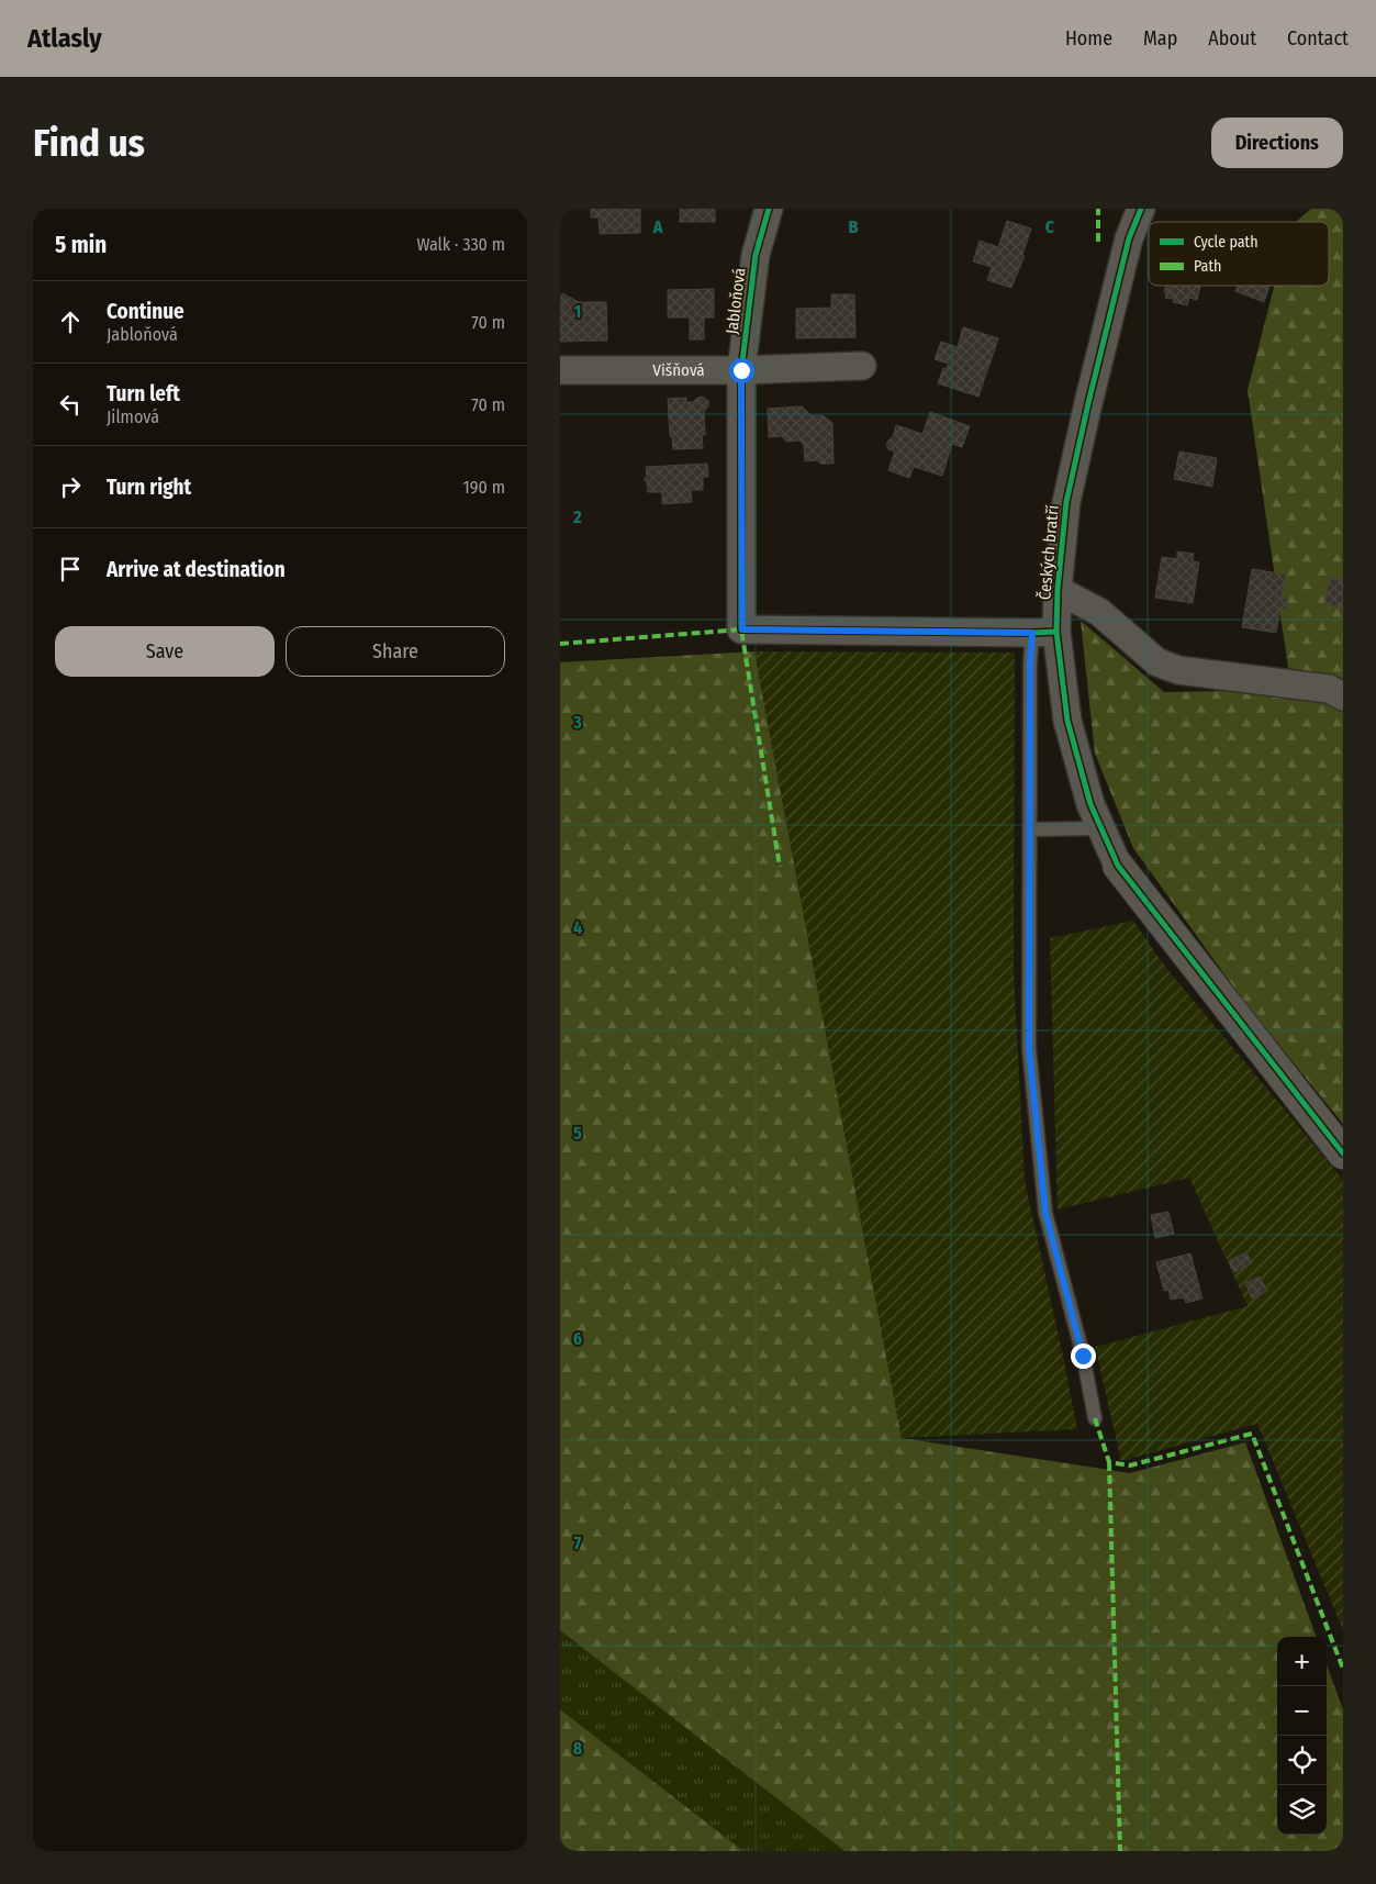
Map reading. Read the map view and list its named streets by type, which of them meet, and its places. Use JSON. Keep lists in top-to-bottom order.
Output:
{
  "streets": {
    "street": ["Jabloňová", "Višňová", "Českých bratří"]
  },
  "crossings": [
    ["Jabloňová", "Višňová"],
    ["Jabloňová", "Českých bratří"]
  ],
  "legend": ["Cycle path", "Path"],
  "page": {
    "header": "Atlasly",
    "nav": [
      "Home",
      "Map",
      "About",
      "Contact"
    ],
    "buttons": [
      "Directions",
      ["Save", "Share"]
    ],
    "title": "Find us",
    "heading": ["5 min", "Walk · 330 m"],
    "list": [
      ["Continue", "Jabloňová", "70 m"],
      ["Turn left", "Jilmová", "70 m"],
      ["Turn right", "190 m"],
      "Arrive at destination"
    ],
    "map_buttons": ["+", "−"]
  },
  "grid": {
    "columns": ["A", "B", "C"],
    "rows": [
      "1",
      "2",
      "3",
      "4",
      "5",
      "6",
      "7",
      "8"
    ]
  }
}
